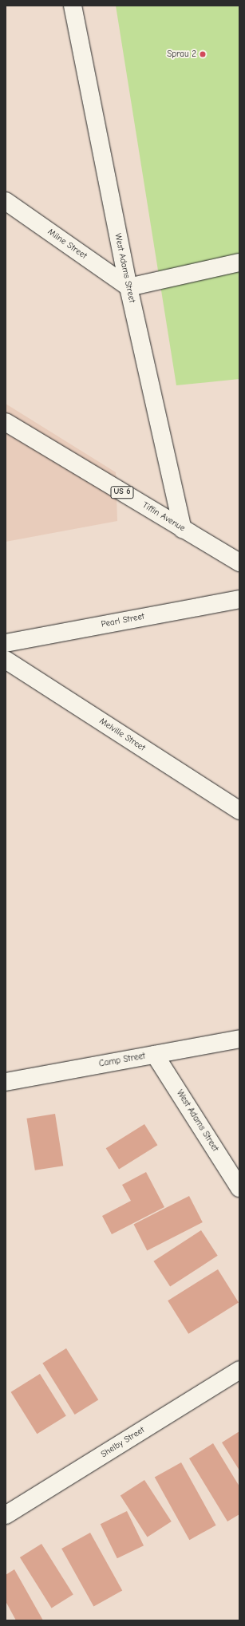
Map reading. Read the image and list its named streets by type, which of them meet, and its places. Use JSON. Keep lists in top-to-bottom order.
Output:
{
  "streets": {
    "street": [
      "Milne Street",
      "West Adams Street",
      "US 6",
      "Tiffin Avenue",
      "Pearl Street",
      "Melville Street",
      "Camp Street",
      "Shelby Street"
    ]
  },
  "crossings": [
    ["Milne Street", "West Adams Street"],
    ["West Adams Street", "Tiffin Avenue"],
    ["West Adams Street", "Camp Street"]
  ],
  "places": ["Sprau 2"]
}
